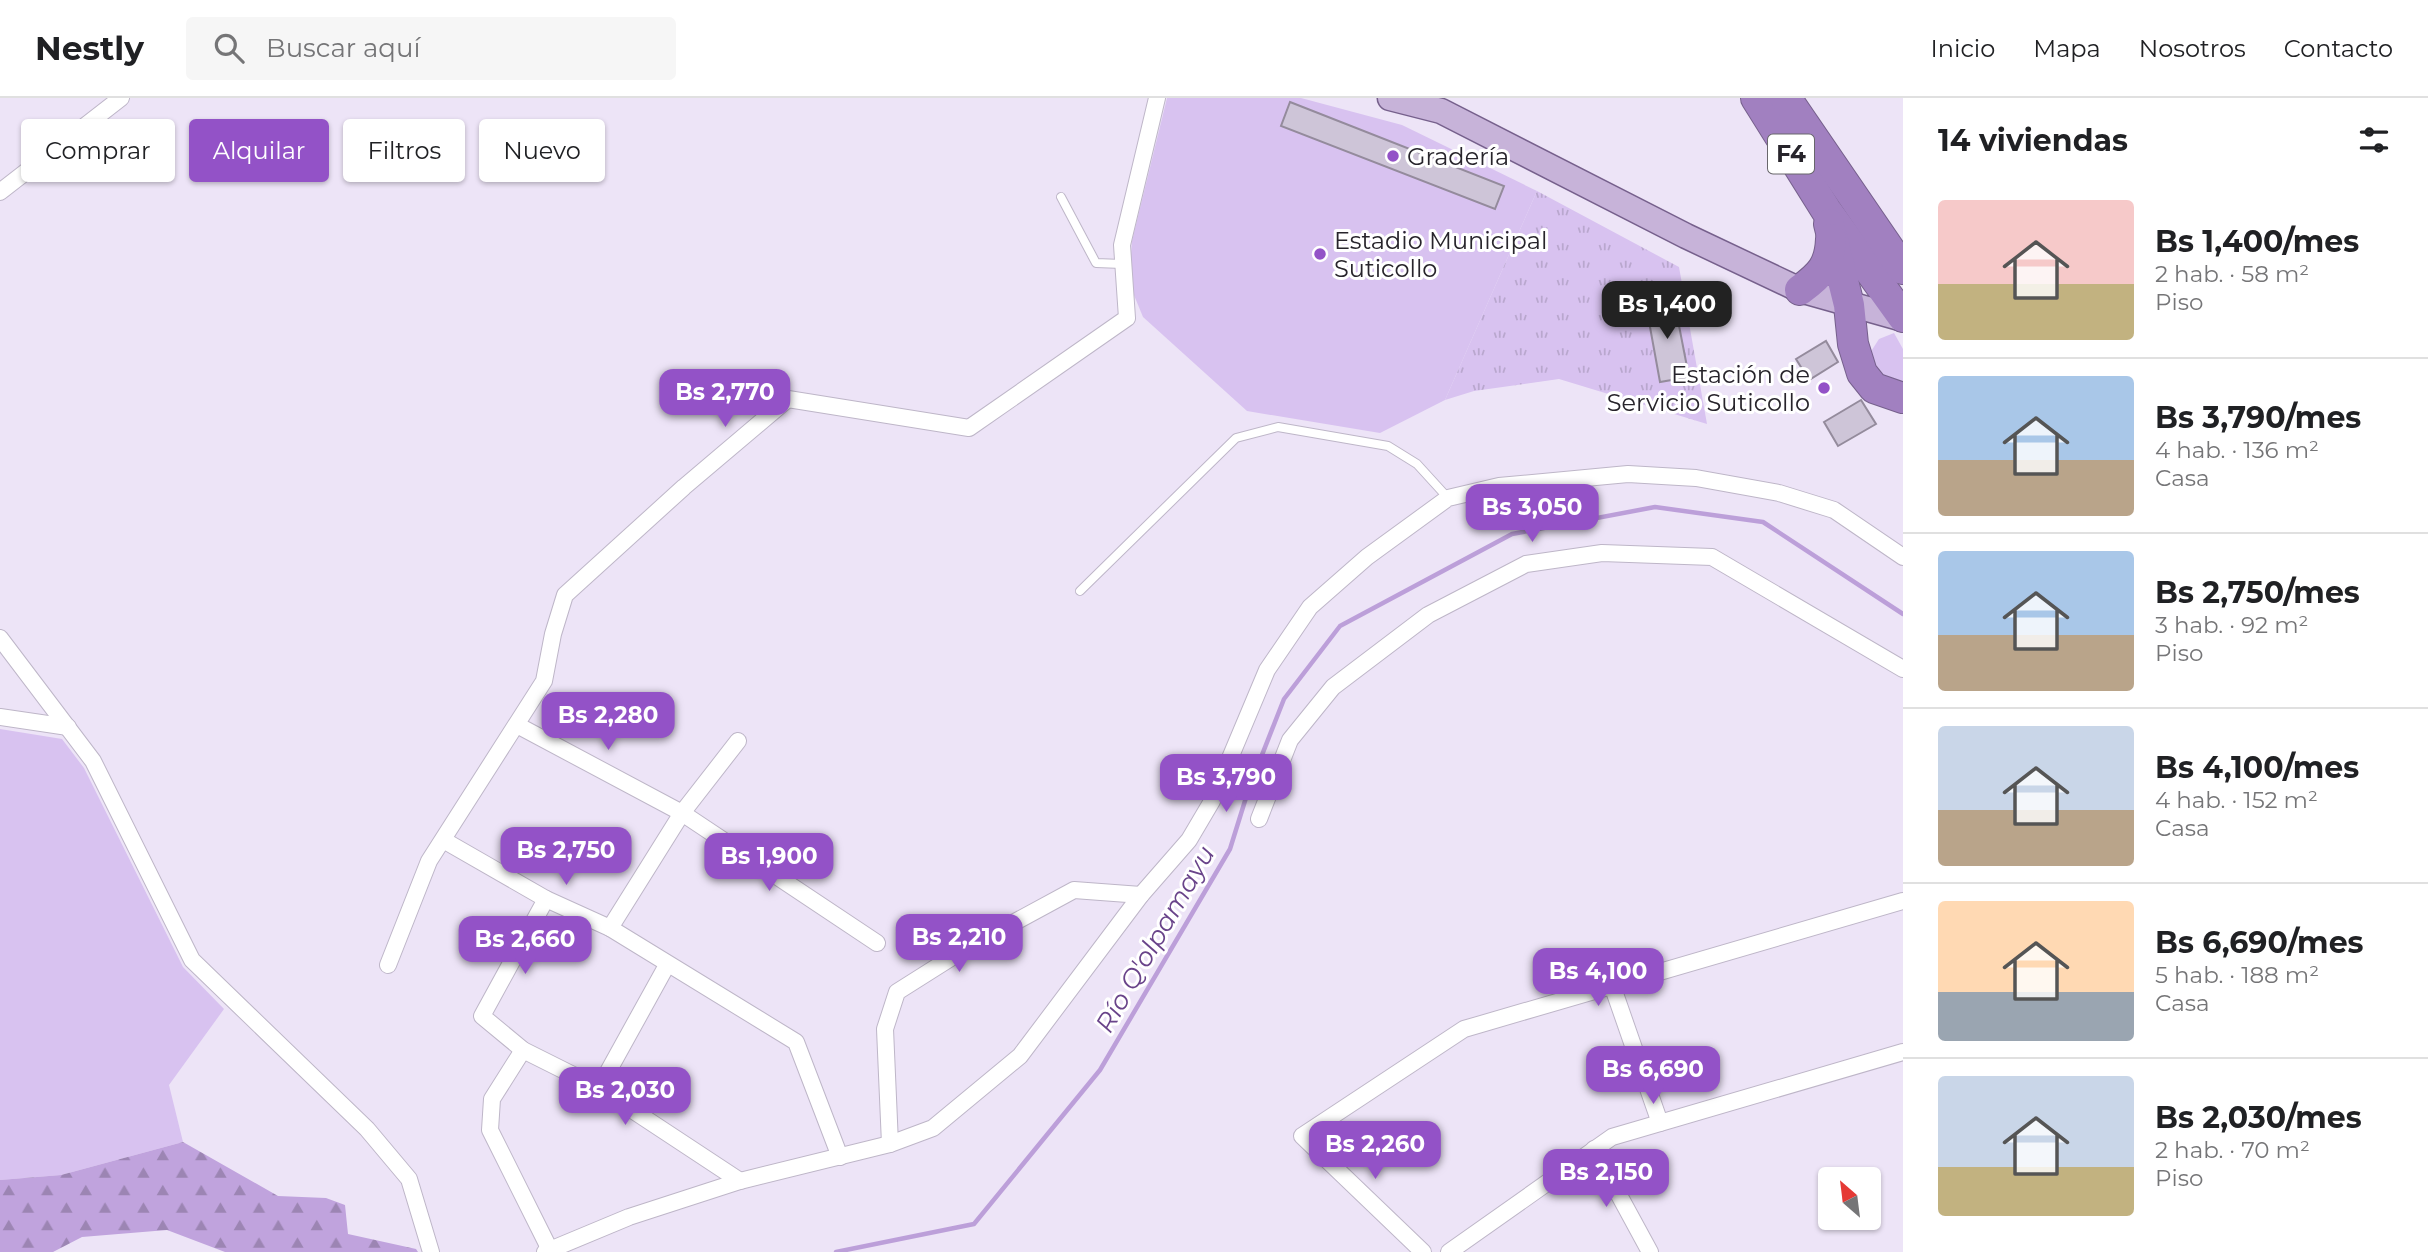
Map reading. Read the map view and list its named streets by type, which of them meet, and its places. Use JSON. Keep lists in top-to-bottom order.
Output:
{
  "streets": {
    "highway": ["F4"]
  },
  "water": ["Río Q'olpamayu"],
  "places": ["Gradería", "Estadio Municipal Suticollo", "Estación de Servicio Suticollo"],
  "north": "top left",
  "page": {
    "header": "Nestly",
    "search": "Buscar aquí",
    "nav": [
      "Inicio",
      "Mapa",
      "Nosotros",
      "Contacto"
    ],
    "heading": "14 viviendas",
    "chip": [
      "Comprar",
      "Alquilar",
      "Filtros",
      "Nuevo"
    ],
    "list": [
      {
        "name": "Bs 1,400/mes",
        "note": "2 hab. · 58 m² · Piso"
      },
      {
        "name": "Bs 3,790/mes",
        "note": "4 hab. · 136 m² · Casa"
      },
      {
        "name": "Bs 2,750/mes",
        "note": "3 hab. · 92 m² · Piso"
      },
      {
        "name": "Bs 4,100/mes",
        "note": "4 hab. · 152 m² · Casa"
      },
      {
        "name": "Bs 6,690/mes",
        "note": "5 hab. · 188 m² · Casa"
      },
      {
        "name": "Bs 2,030/mes",
        "note": "2 hab. · 70 m² · Piso"
      }
    ],
    "price": [
      "Bs 1,400",
      "Bs 2,770",
      "Bs 3,050",
      "Bs 2,280",
      "Bs 3,790",
      "Bs 2,750",
      "Bs 1,900",
      "Bs 2,210",
      "Bs 2,660",
      "Bs 4,100",
      "Bs 6,690",
      "Bs 2,030",
      "Bs 2,260",
      "Bs 2,150"
    ]
  }
}
